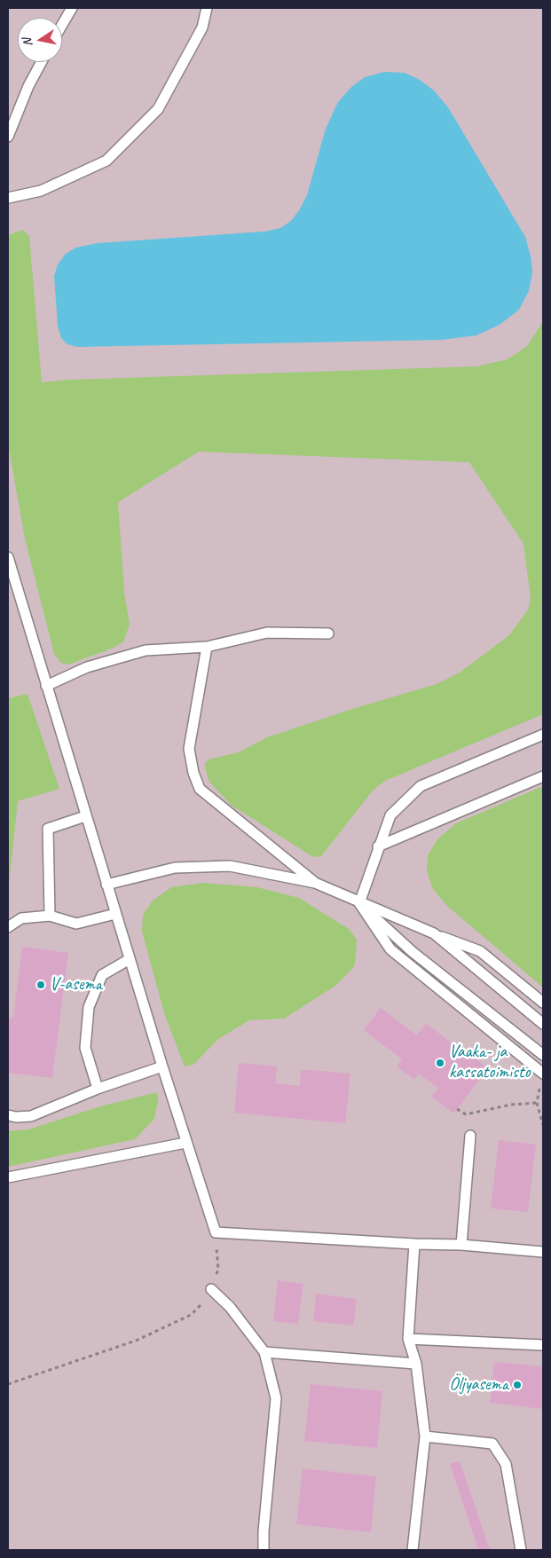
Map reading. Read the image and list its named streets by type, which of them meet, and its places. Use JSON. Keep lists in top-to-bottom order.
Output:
{
  "places": ["V-asema", "Vaaka- ja kassatoimisto", "Öljyasema"],
  "north": "left"
}
